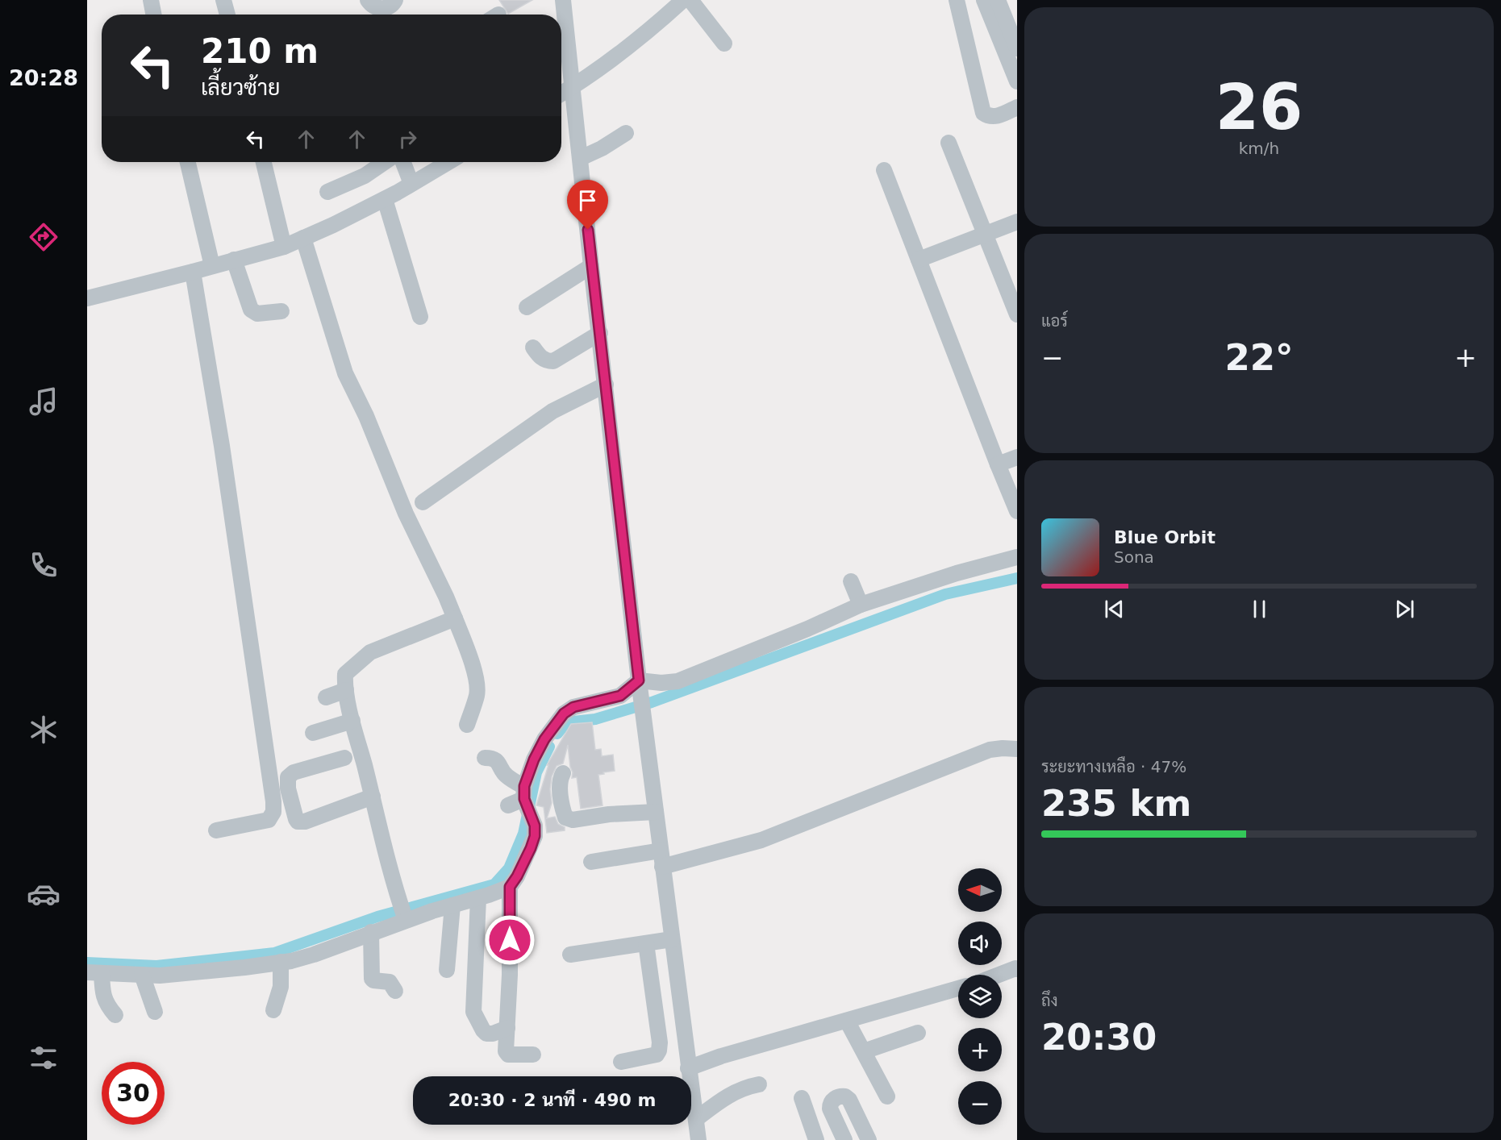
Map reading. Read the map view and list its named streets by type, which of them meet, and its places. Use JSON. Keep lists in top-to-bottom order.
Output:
{
  "north": "left",
  "page": {
    "tabs": "20:28",
    "tile": [
      ["26", "km/h"],
      "แอร์",
      ["ระยะทางเหลือ · 47%", "235 km"],
      ["ถึง", "20:30"]
    ],
    "turn": ["210 m", "เลี้ยวซ้าย"],
    "heat": ["−", "22°", "+"],
    "song": ["Blue Orbit", "Sona"],
    "map_buttons": ["+", "−"],
    "limit": "30",
    "trip": "20:30 · 2 นาที · 490 m"
  }
}
